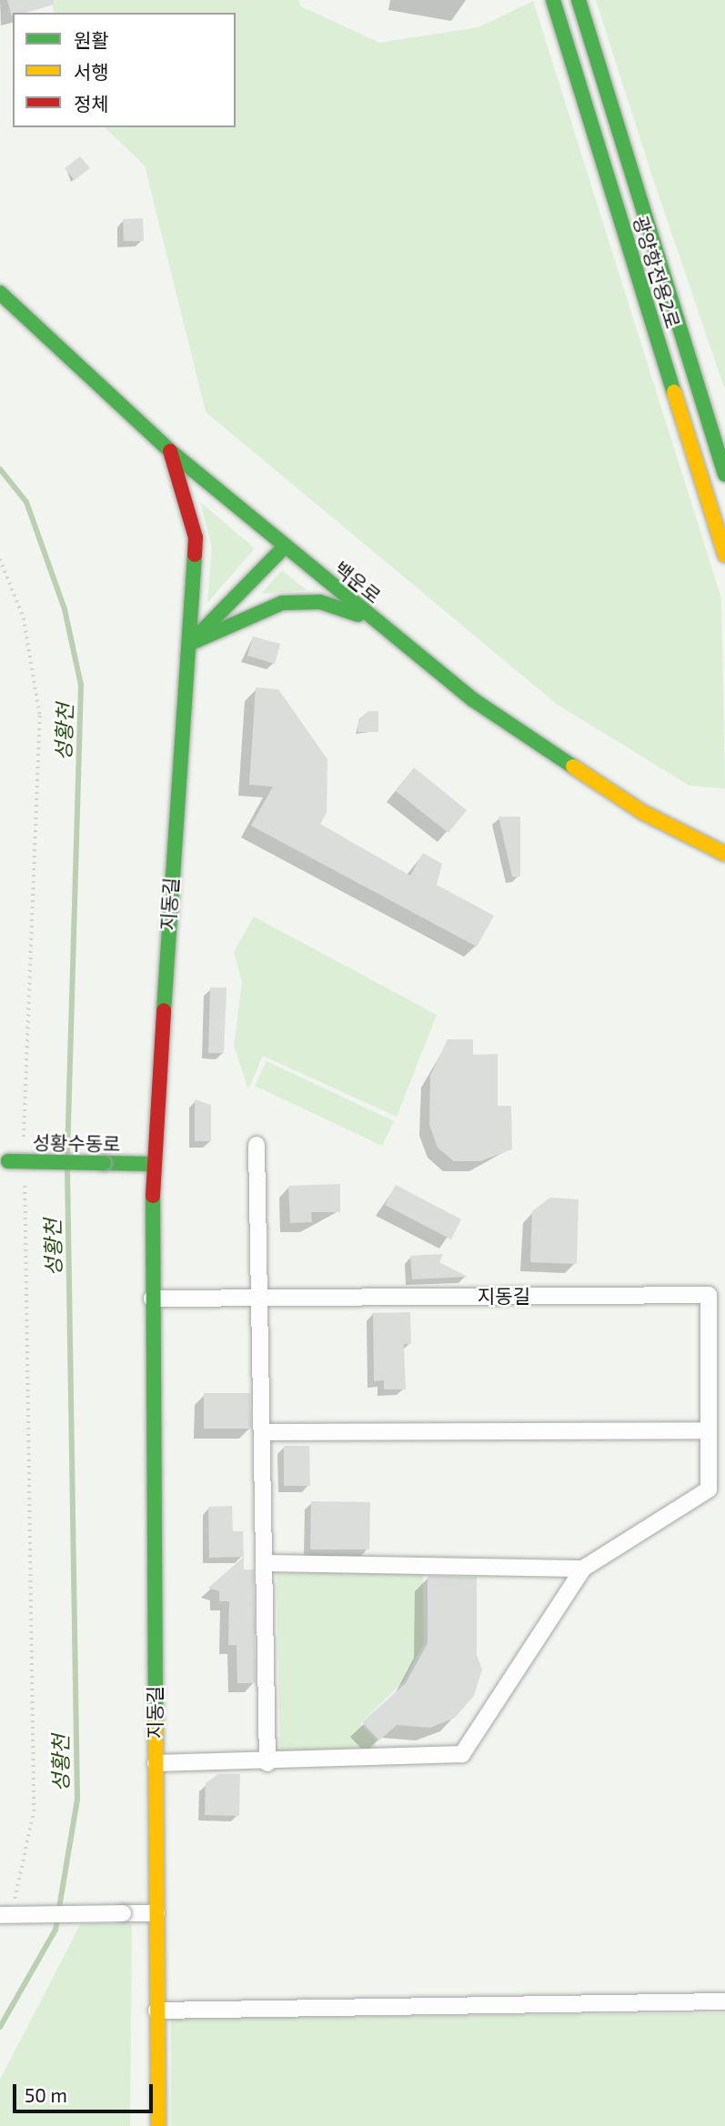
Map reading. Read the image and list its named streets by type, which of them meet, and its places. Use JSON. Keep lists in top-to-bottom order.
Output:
{
  "streets": {
    "main road": [
      "광양항전용2로",
      "백운로",
      "지동길",
      "성황수동로"
    ]
  },
  "crossings": [
    ["백운로", "지동길"],
    ["지동길", "성황수동로"]
  ],
  "water": ["성황천"],
  "legend": ["원활", "서행", "정체"],
  "scale_bar": "50 m"
}
